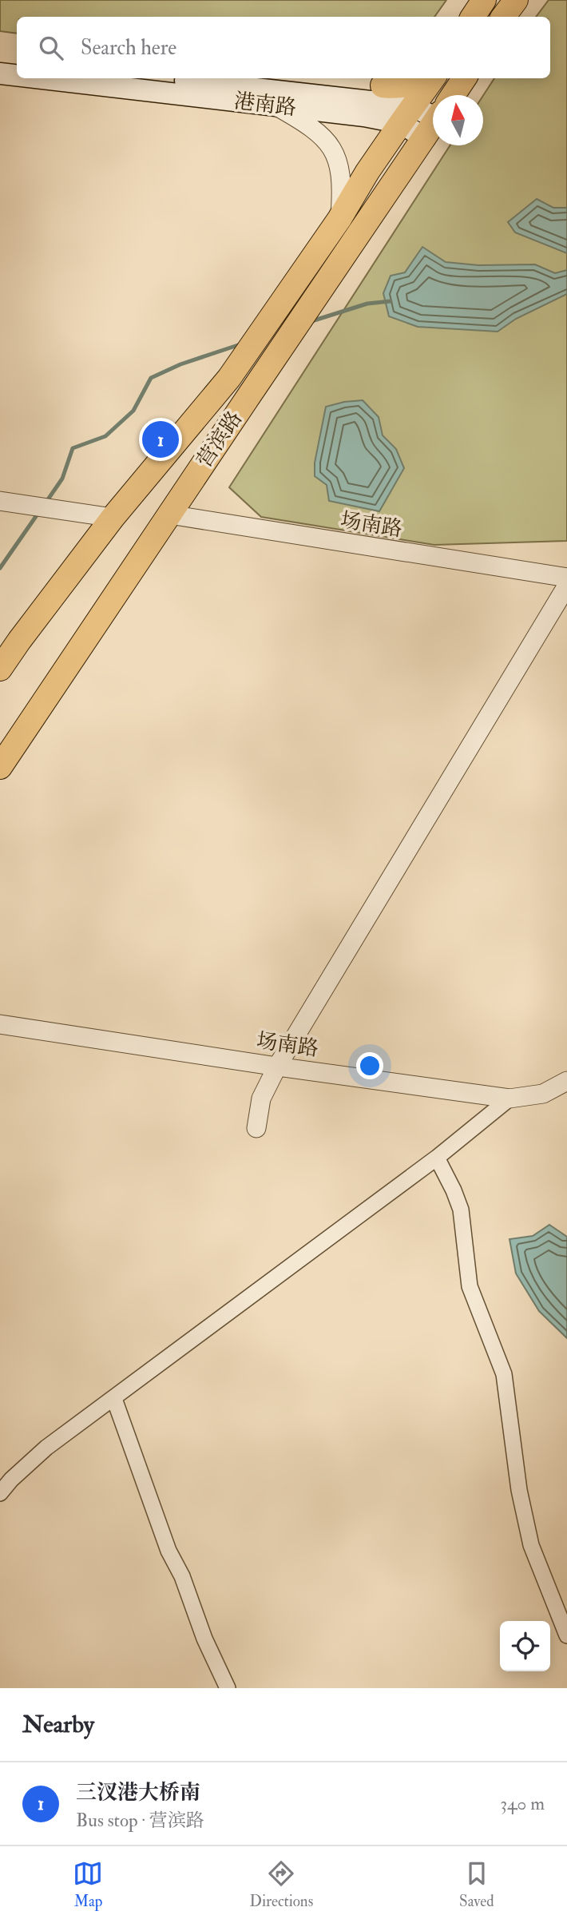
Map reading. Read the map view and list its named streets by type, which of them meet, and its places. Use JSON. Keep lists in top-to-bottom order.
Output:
{
  "streets": {
    "main road": ["港南路", "营滨路"],
    "street": ["场南路"]
  },
  "crossings": [
    ["港南路", "营滨路"],
    ["营滨路", "场南路"]
  ],
  "north": "top",
  "page": {
    "search": "Search here",
    "pins": "1",
    "heading": "Nearby",
    "list": [
      {
        "mark": "1",
        "name": "三汊港大桥南",
        "note": "Bus stop · 营滨路",
        "value": "340 m"
      }
    ],
    "nav": ["Map", "Directions", "Saved"]
  }
}
